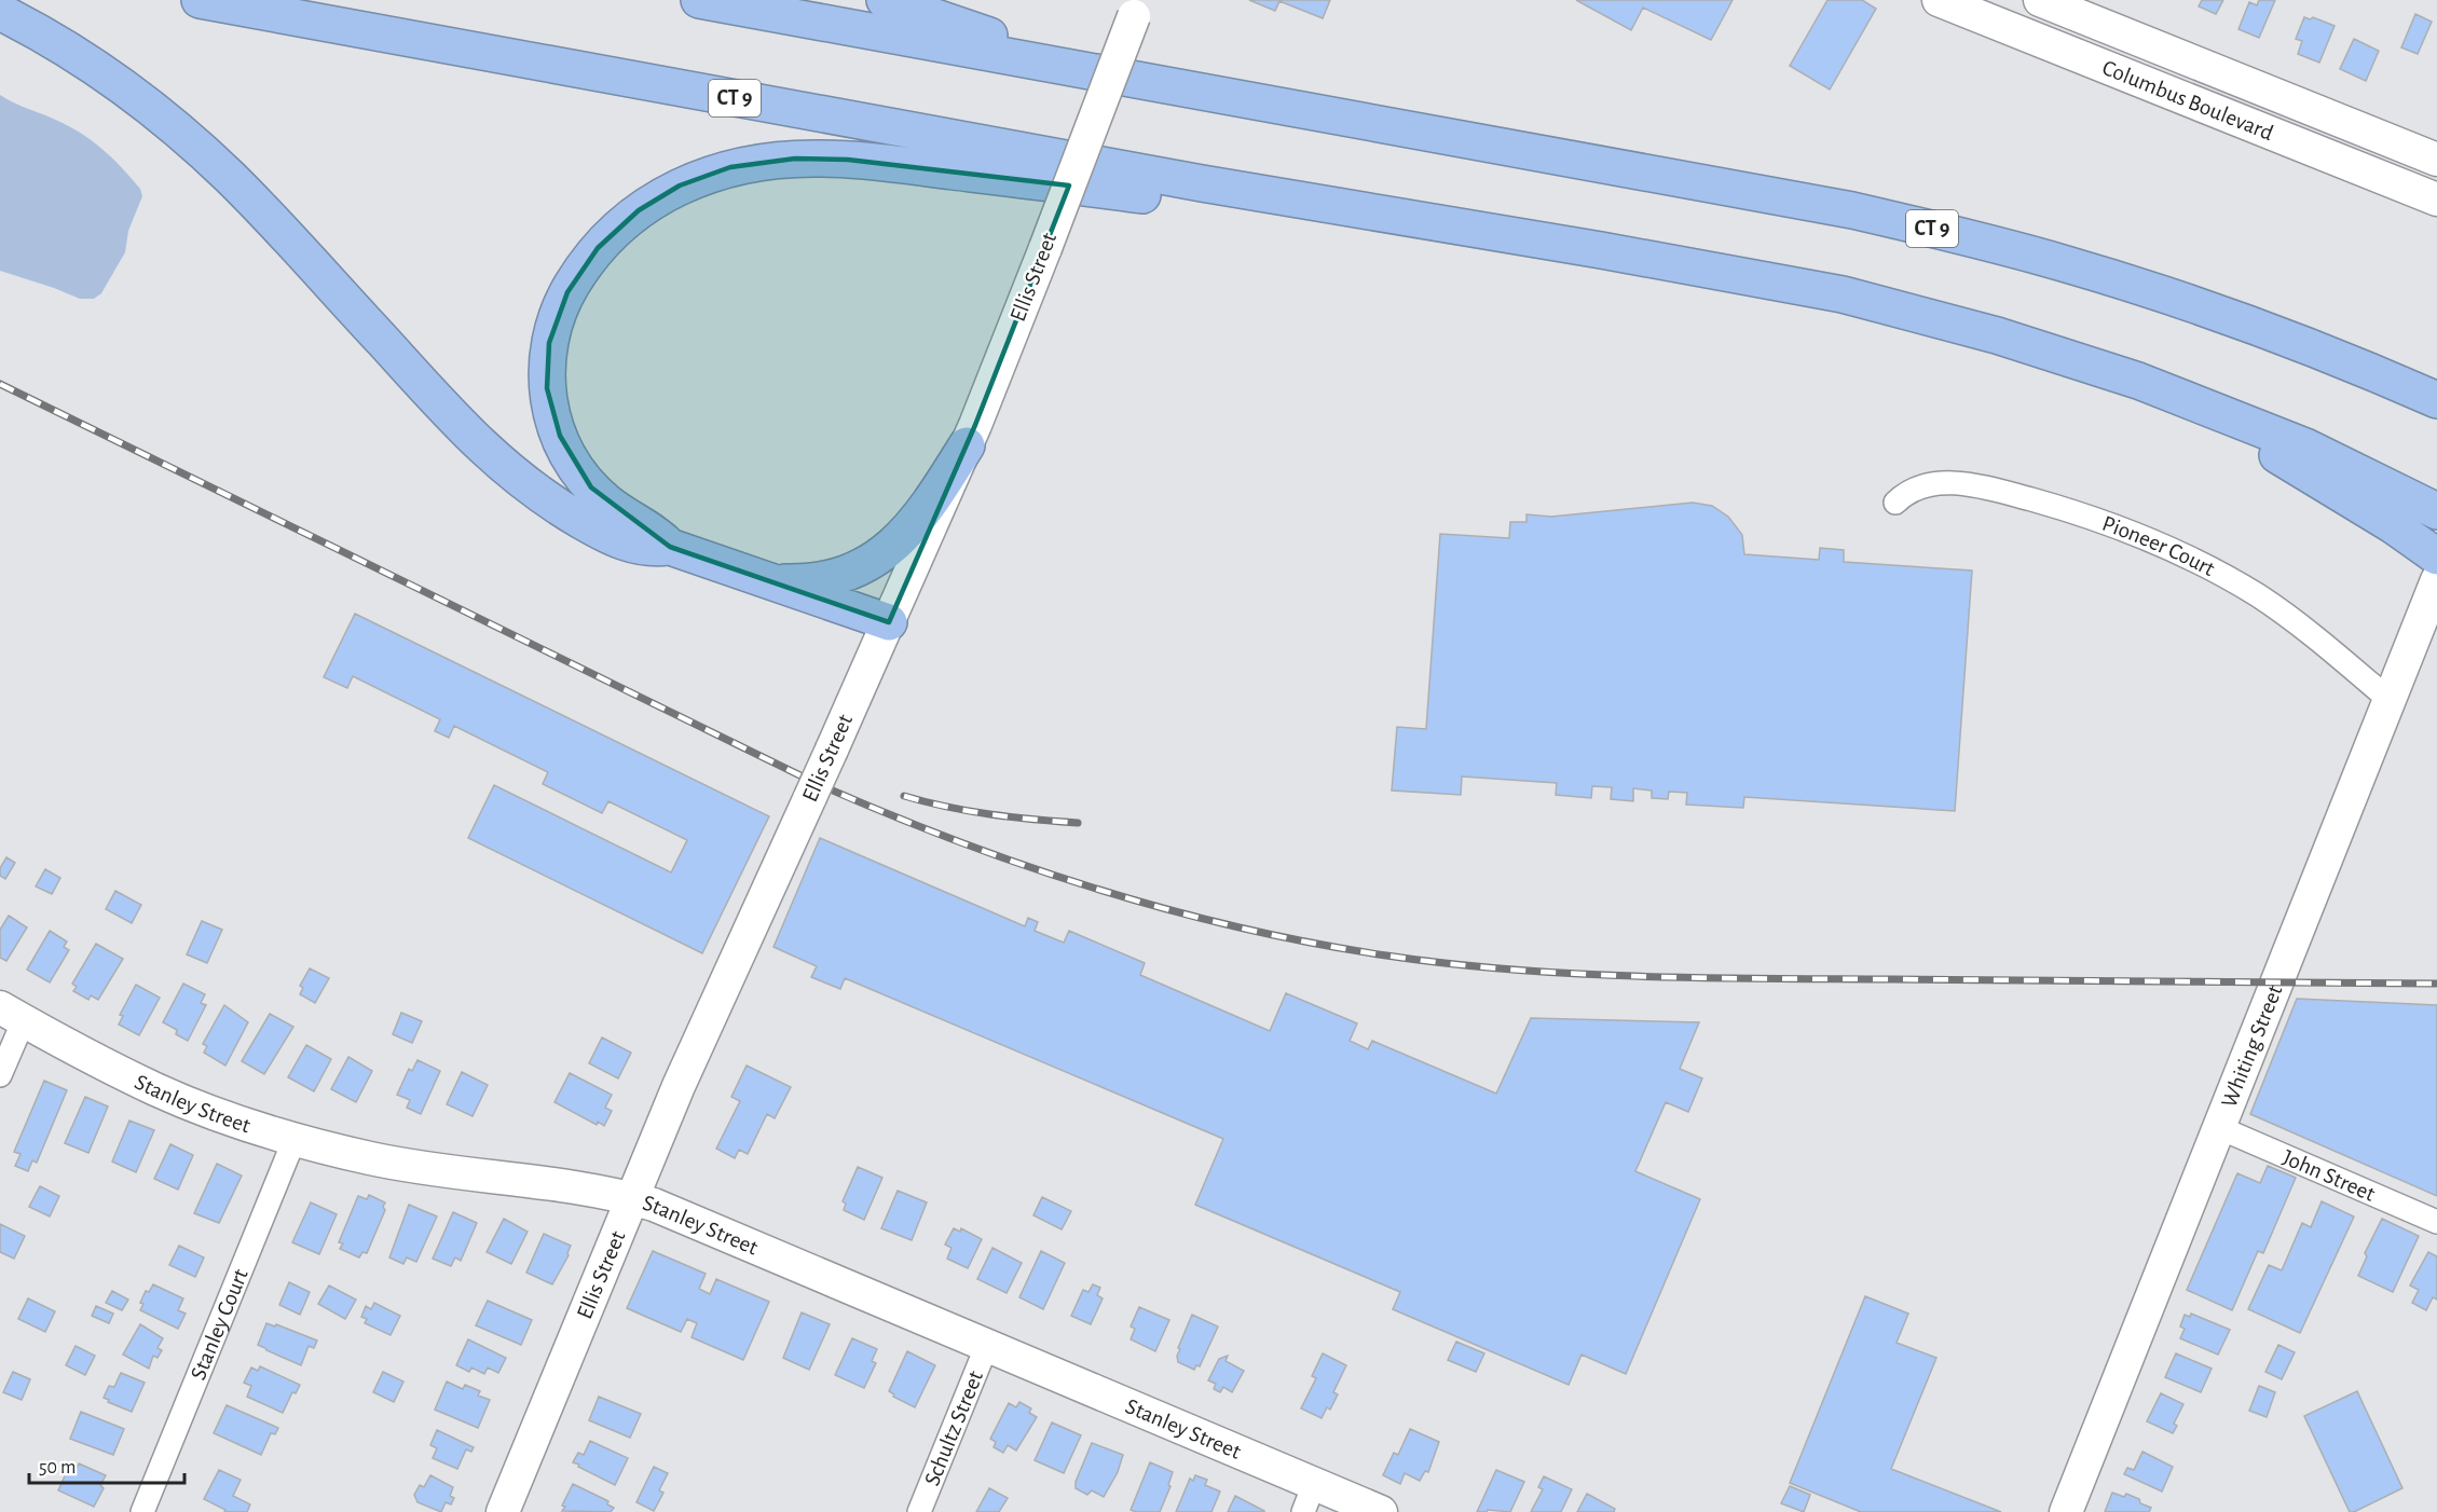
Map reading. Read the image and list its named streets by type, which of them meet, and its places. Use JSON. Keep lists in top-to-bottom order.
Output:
{
  "streets": {
    "highway": ["CT 9"],
    "street": [
      "Columbus Boulevard",
      "Ellis Street",
      "Pioneer Court",
      "Whiting Street",
      "Stanley Street",
      "John Street",
      "Stanley Court",
      "Schultz Street"
    ]
  },
  "crossings": [
    ["Ellis Street", "Stanley Street"],
    ["Pioneer Court", "Whiting Street"],
    ["Whiting Street", "John Street"],
    ["Stanley Street", "Stanley Court"],
    ["Stanley Street", "Schultz Street"]
  ],
  "scale_bar": "50 m"
}
